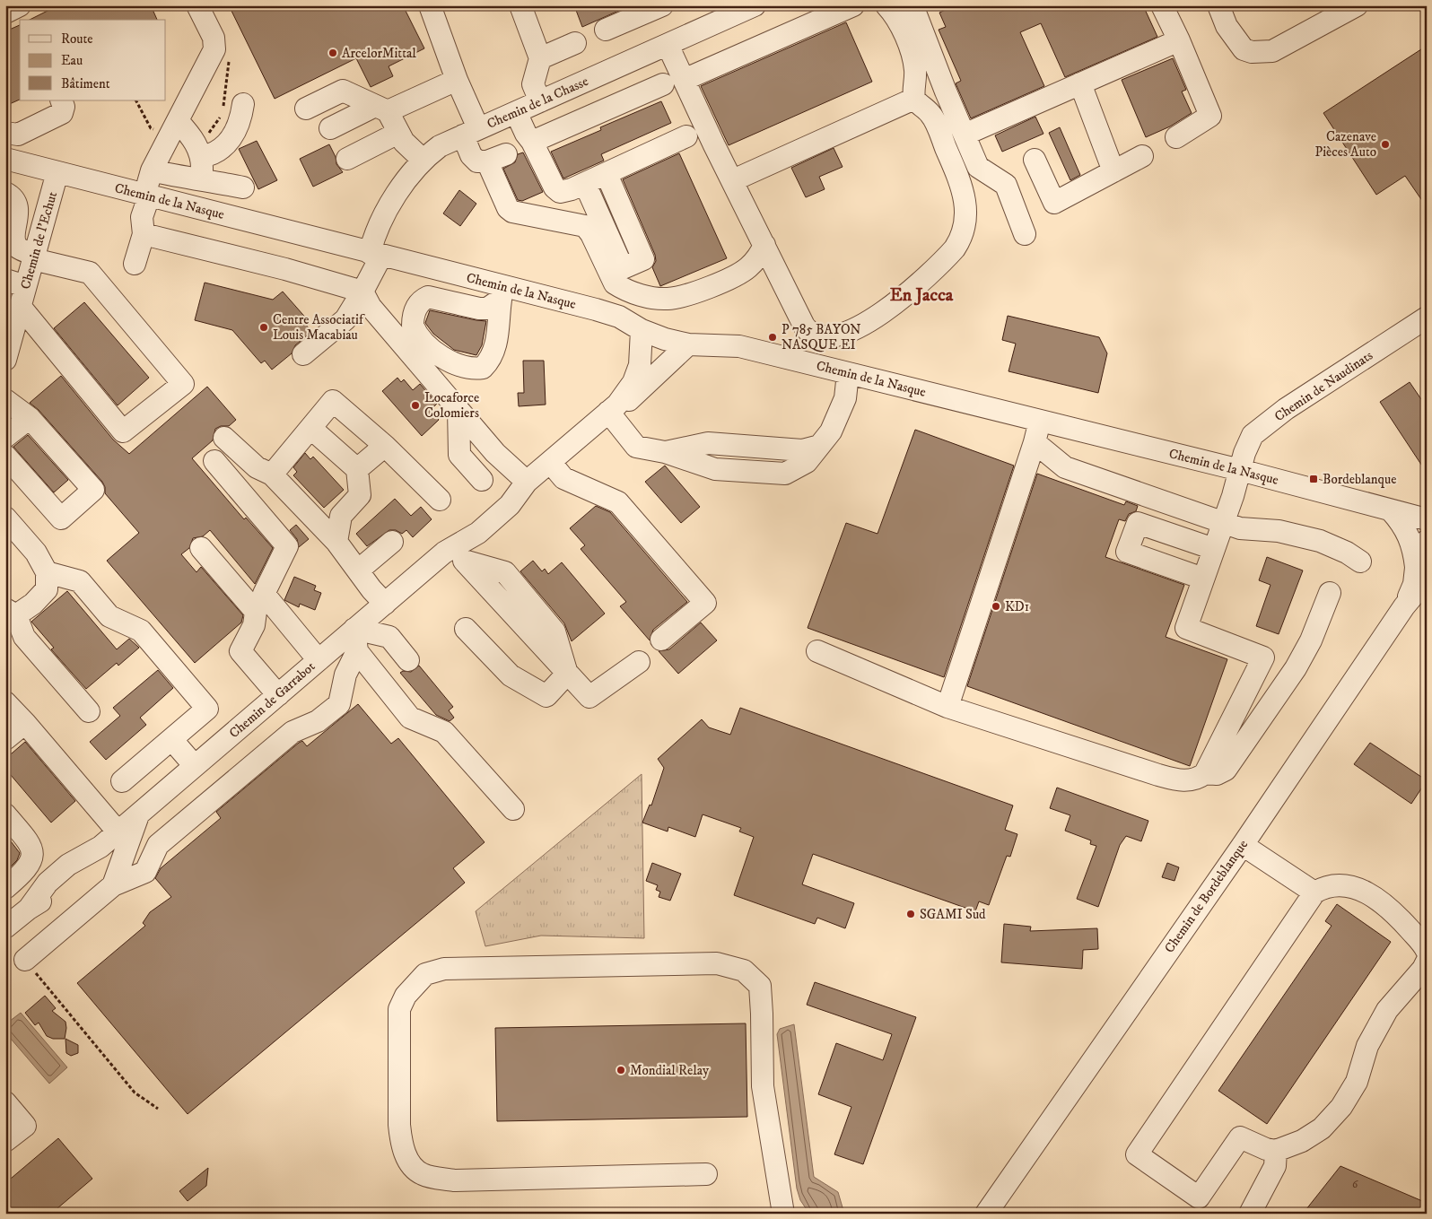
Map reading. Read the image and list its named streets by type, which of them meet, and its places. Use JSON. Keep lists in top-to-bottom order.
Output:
{
  "streets": {
    "street": [
      "Chemin de la Chasse",
      "Chemin de la Nasque",
      "Chemin de l'Echut",
      "Chemin de Naudinats",
      "Chemin de Garrabot",
      "Chemin de Bordeblanque"
    ]
  },
  "crossings": [
    ["Chemin de la Chasse", "Chemin de la Nasque"],
    ["Chemin de la Nasque", "Chemin de l'Echut"],
    ["Chemin de la Nasque", "Chemin de Naudinats"],
    ["Chemin de la Nasque", "Chemin de Garrabot"]
  ],
  "districts": ["En Jacca"],
  "places": {
    "other": [
      "ArcelorMittal",
      "Cazenave Pièces Auto",
      "Centre Associatif Louis Macabiau",
      "P 785 BAYON NASQUE EI",
      "Locaforce Colomiers",
      "KD1",
      "SGAMI Sud",
      "Mondial Relay"
    ],
    "transit": ["Bordeblanque"]
  },
  "house_numbers": ["6"],
  "legend": ["Route", "Eau", "Bâtiment"]
}
